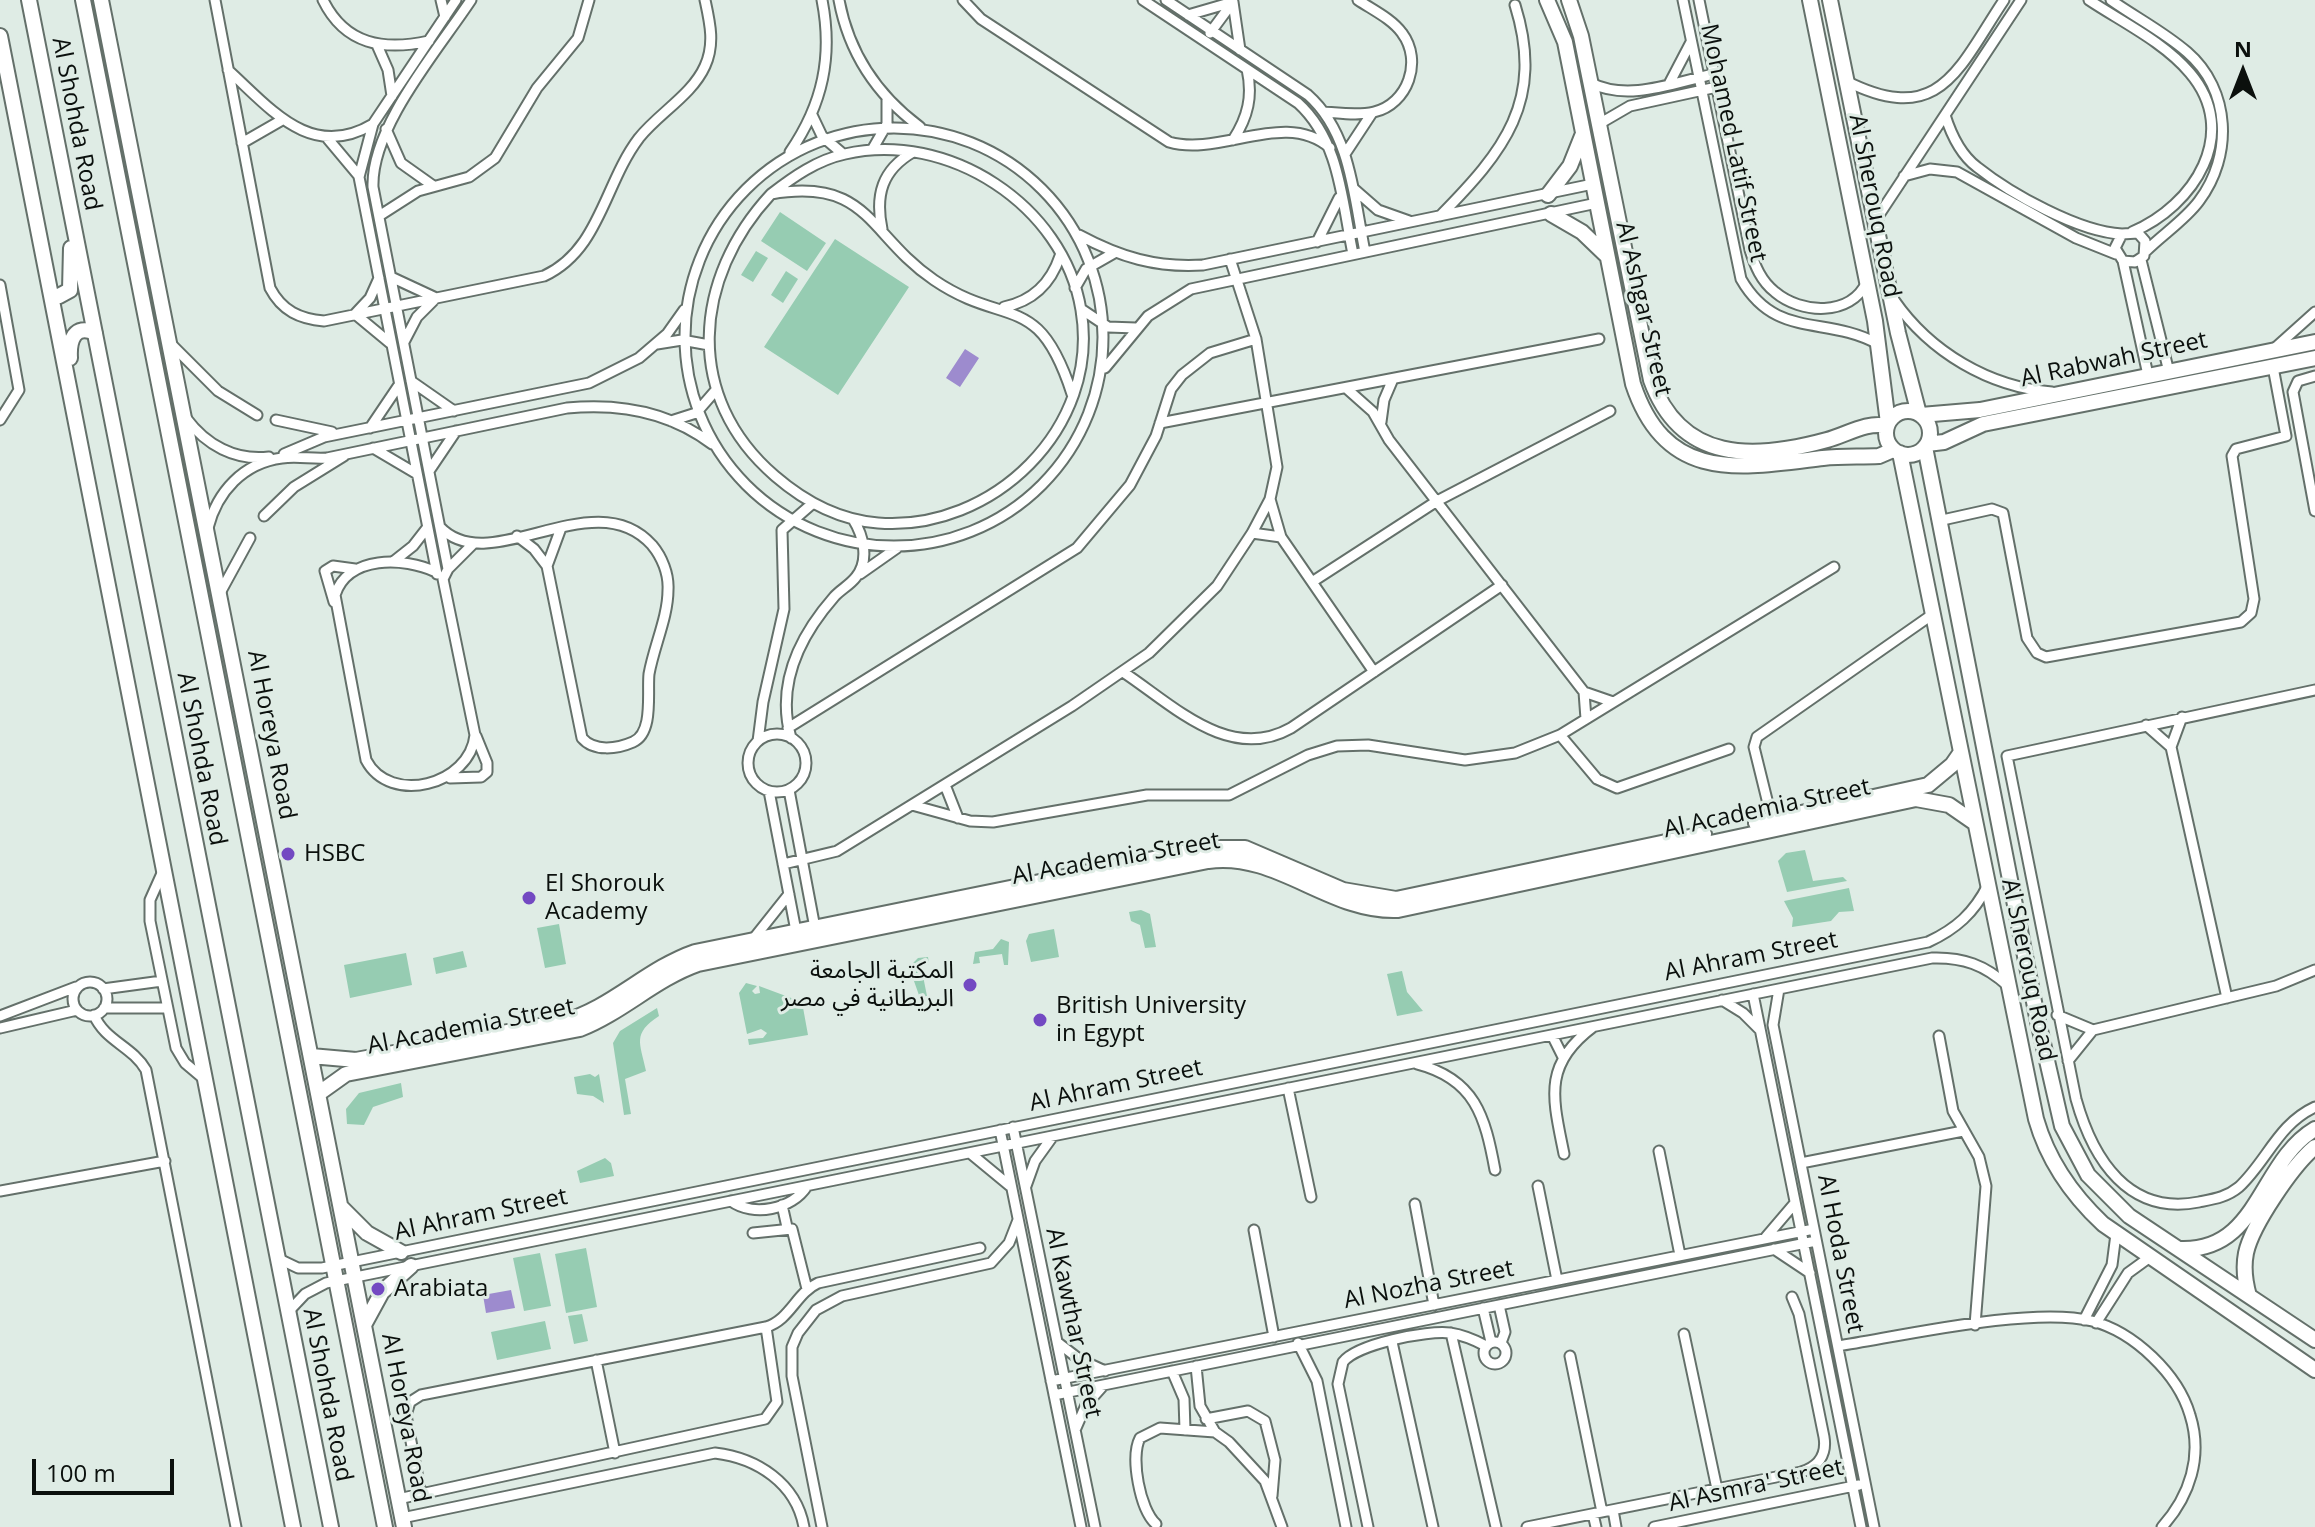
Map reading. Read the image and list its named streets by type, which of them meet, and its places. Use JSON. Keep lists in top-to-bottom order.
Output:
{
  "streets": {
    "street": [
      "Al Shohda Road",
      "Mohamed Latif Street",
      "Al Sherouq Road",
      "Al Ashgar Street",
      "Al Rabwah Street",
      "Al Horeya Road",
      "Al Academia Street",
      "Al Ahram Street",
      "Al Hoda Street",
      "Al Nozha Street",
      "Al Kawthar Street",
      "Al Asmra' Street"
    ]
  },
  "crossings": [
    ["Al Shohda Road", "Al Ahram Street"],
    ["Mohamed Latif Street", "Al Sherouq Road"],
    ["Al Sherouq Road", "Al Ashgar Street"],
    ["Al Sherouq Road", "Al Rabwah Street"],
    ["Al Sherouq Road", "Al Academia Street"],
    ["Al Sherouq Road", "Al Ahram Street"],
    ["Al Ashgar Street", "Al Rabwah Street"],
    ["Al Horeya Road", "Al Academia Street"],
    ["Al Horeya Road", "Al Ahram Street"],
    ["Al Ahram Street", "Al Hoda Street"],
    ["Al Ahram Street", "Al Kawthar Street"],
    ["Al Hoda Street", "Al Nozha Street"],
    ["Al Hoda Street", "Al Asmra' Street"],
    ["Al Nozha Street", "Al Kawthar Street"]
  ],
  "places": [
    "HSBC",
    "El Shorouk Academy",
    "المكتبة الجامعة البريطانية في مصر",
    "British University in Egypt",
    "Arabiata"
  ],
  "scale_bar": "100 m",
  "north": "top"
}
